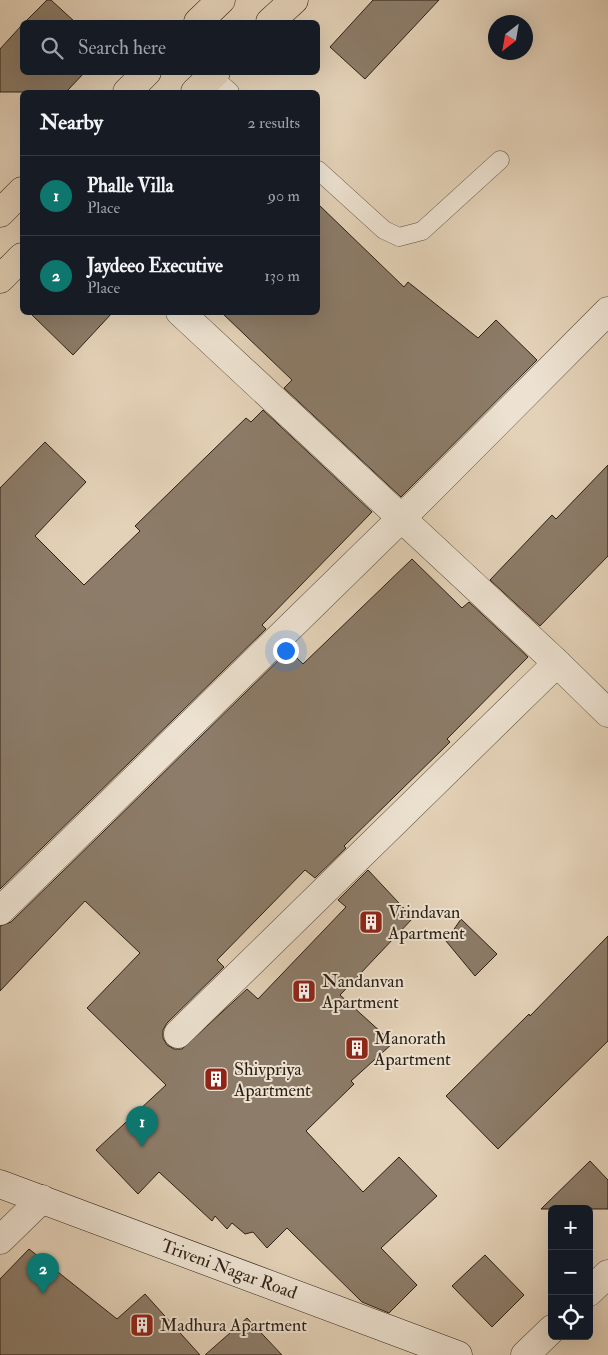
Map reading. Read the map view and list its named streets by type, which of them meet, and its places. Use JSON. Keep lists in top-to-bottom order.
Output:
{
  "streets": {
    "street": ["Triveni Nagar Road"]
  },
  "places": {
    "building": [
      "Vrindavan Apartment",
      "Nandanvan Apartment",
      "Manorath Apartment",
      "Shivpriya Apartment",
      "Madhura Apartment"
    ]
  },
  "north": "bottom left",
  "page": {
    "search": "Search here",
    "heading": ["Nearby", "2 results"],
    "list": [
      {
        "mark": "1",
        "name": "Phalle Villa",
        "note": "Place",
        "value": "90 m"
      },
      {
        "mark": "2",
        "name": "Jaydeeo Executive",
        "note": "Place",
        "value": "130 m"
      }
    ],
    "pins": ["1", "2"],
    "map_buttons": ["+", "−"]
  }
}
